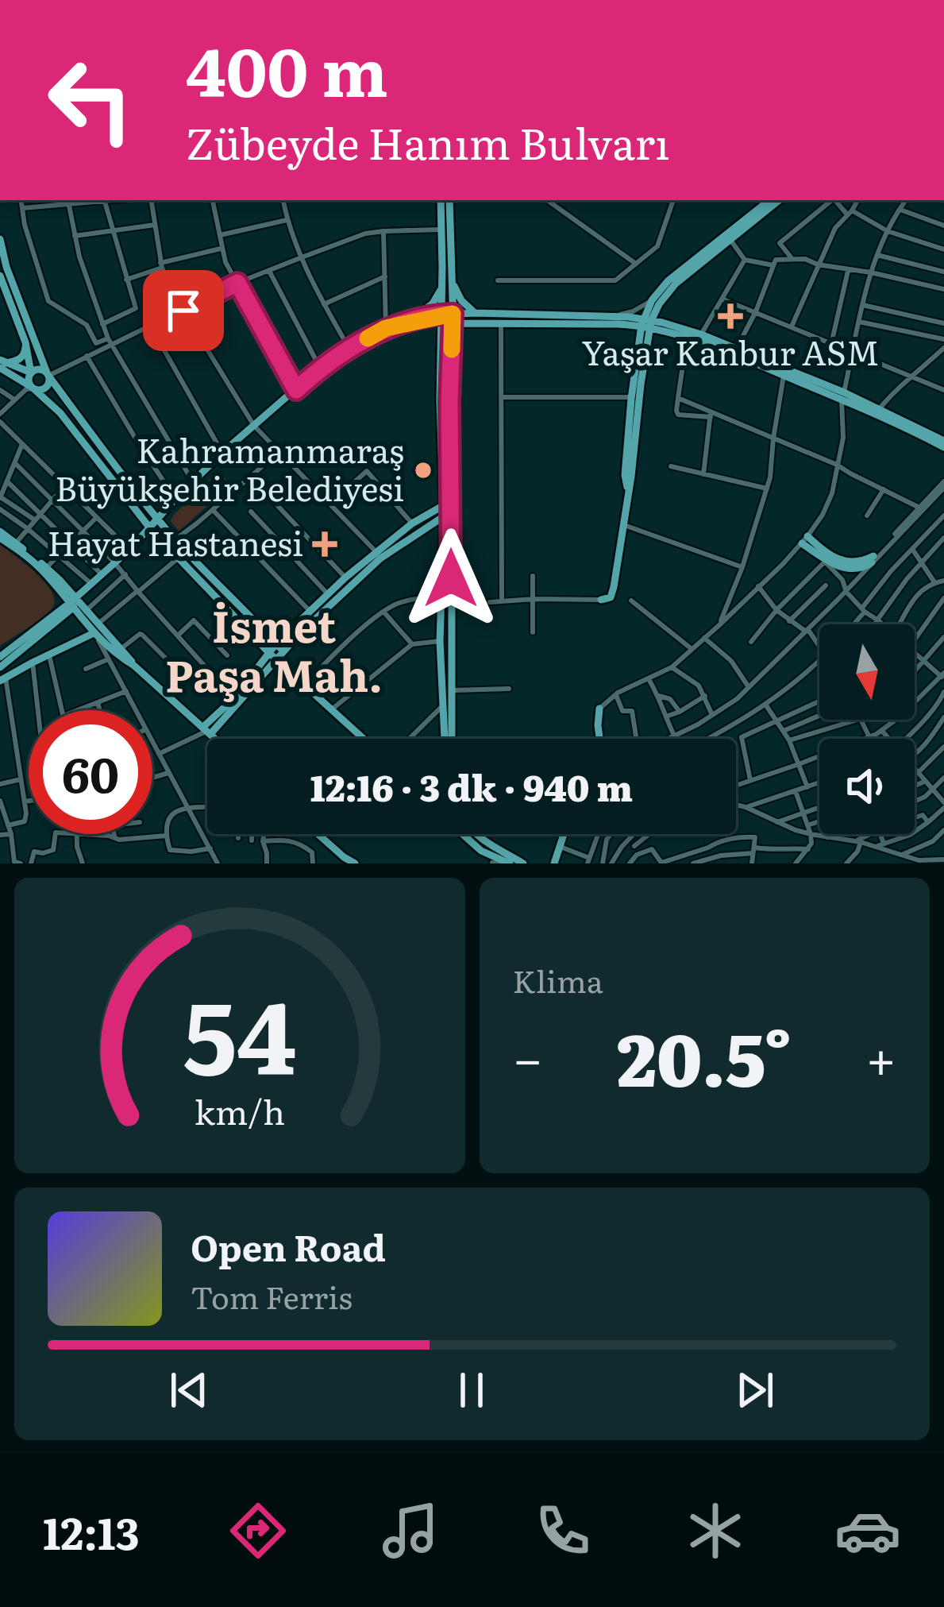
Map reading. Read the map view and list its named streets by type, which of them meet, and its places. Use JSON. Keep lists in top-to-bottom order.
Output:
{
  "districts": ["İsmet Paşa Mah."],
  "places": {
    "health": ["Yaşar Kanbur ASM", "Hayat Hastanesi"],
    "other": ["Kahramanmaraş Büyükşehir Belediyesi"]
  },
  "north": "bottom",
  "page": {
    "turn": ["400 m", "Zübeyde Hanım Bulvarı"],
    "limit": "60",
    "trip": "12:16 · 3 dk · 940 m",
    "tile": "Klima",
    "heat": ["−", "20.5°", "+"],
    "song": ["Open Road", "Tom Ferris"],
    "tabs": "12:13",
    "gauge": ["54", "km/h"]
  }
}
